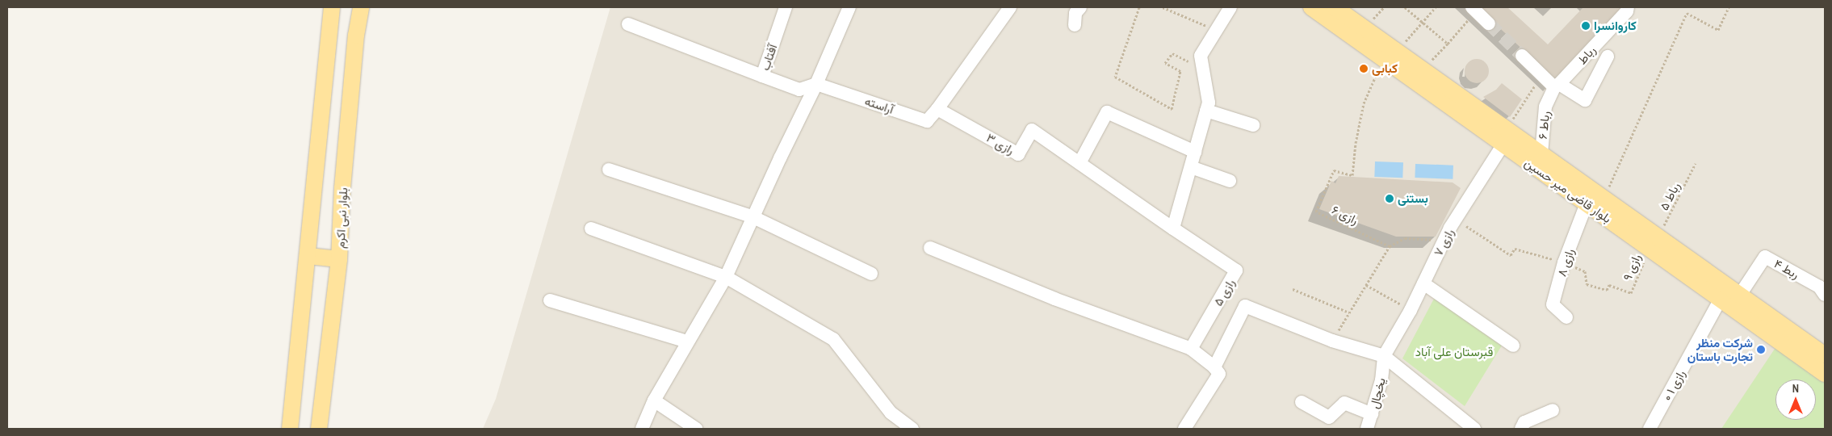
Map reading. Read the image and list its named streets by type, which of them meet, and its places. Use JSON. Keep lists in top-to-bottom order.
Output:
{
  "streets": {
    "main road": ["بلوار قاضی میر حسین", "بلوار نبی اکرم"],
    "street": [
      "رباط",
      "آفتاب",
      "آراسته",
      "رباط ۶",
      "رازی ۳",
      "رازی ۷",
      "رازی ۸",
      "ربط ۴",
      "رازی ۵",
      "رازی ۱ ۰",
      "یخچال"
    ],
    "path": ["رباط ۵", "رازی ۶", "رازی ۹"]
  },
  "crossings": [
    ["رباط", "رباط ۶"],
    ["آفتاب", "آراسته"],
    ["آراسته", "رازی ۳"],
    ["رباط ۶", "بلوار قاضی میر حسین"],
    ["رازی ۳", "رازی ۵"],
    ["بلوار قاضی میر حسین", "رباط ۵"],
    ["بلوار قاضی میر حسین", "رازی ۶"],
    ["بلوار قاضی میر حسین", "رازی ۷"],
    ["بلوار قاضی میر حسین", "رازی ۸"],
    ["بلوار قاضی میر حسین", "رازی ۹"],
    ["بلوار قاضی میر حسین", "ربط ۴"],
    ["بلوار قاضی میر حسین", "رازی ۱ ۰"],
    ["رباط ۵", "رازی ۹"],
    ["رازی ۷", "رازی ۵"],
    ["رازی ۷", "یخچال"],
    ["رازی ۸", "رازی ۹"],
    ["رازی ۵", "یخچال"]
  ],
  "parks": ["قبرستان علی آباد"],
  "places": [
    "کاروانسرا",
    "کبابی",
    "بستنی",
    "شرکت منظر تجارت باستان"
  ],
  "north": "top"
}
